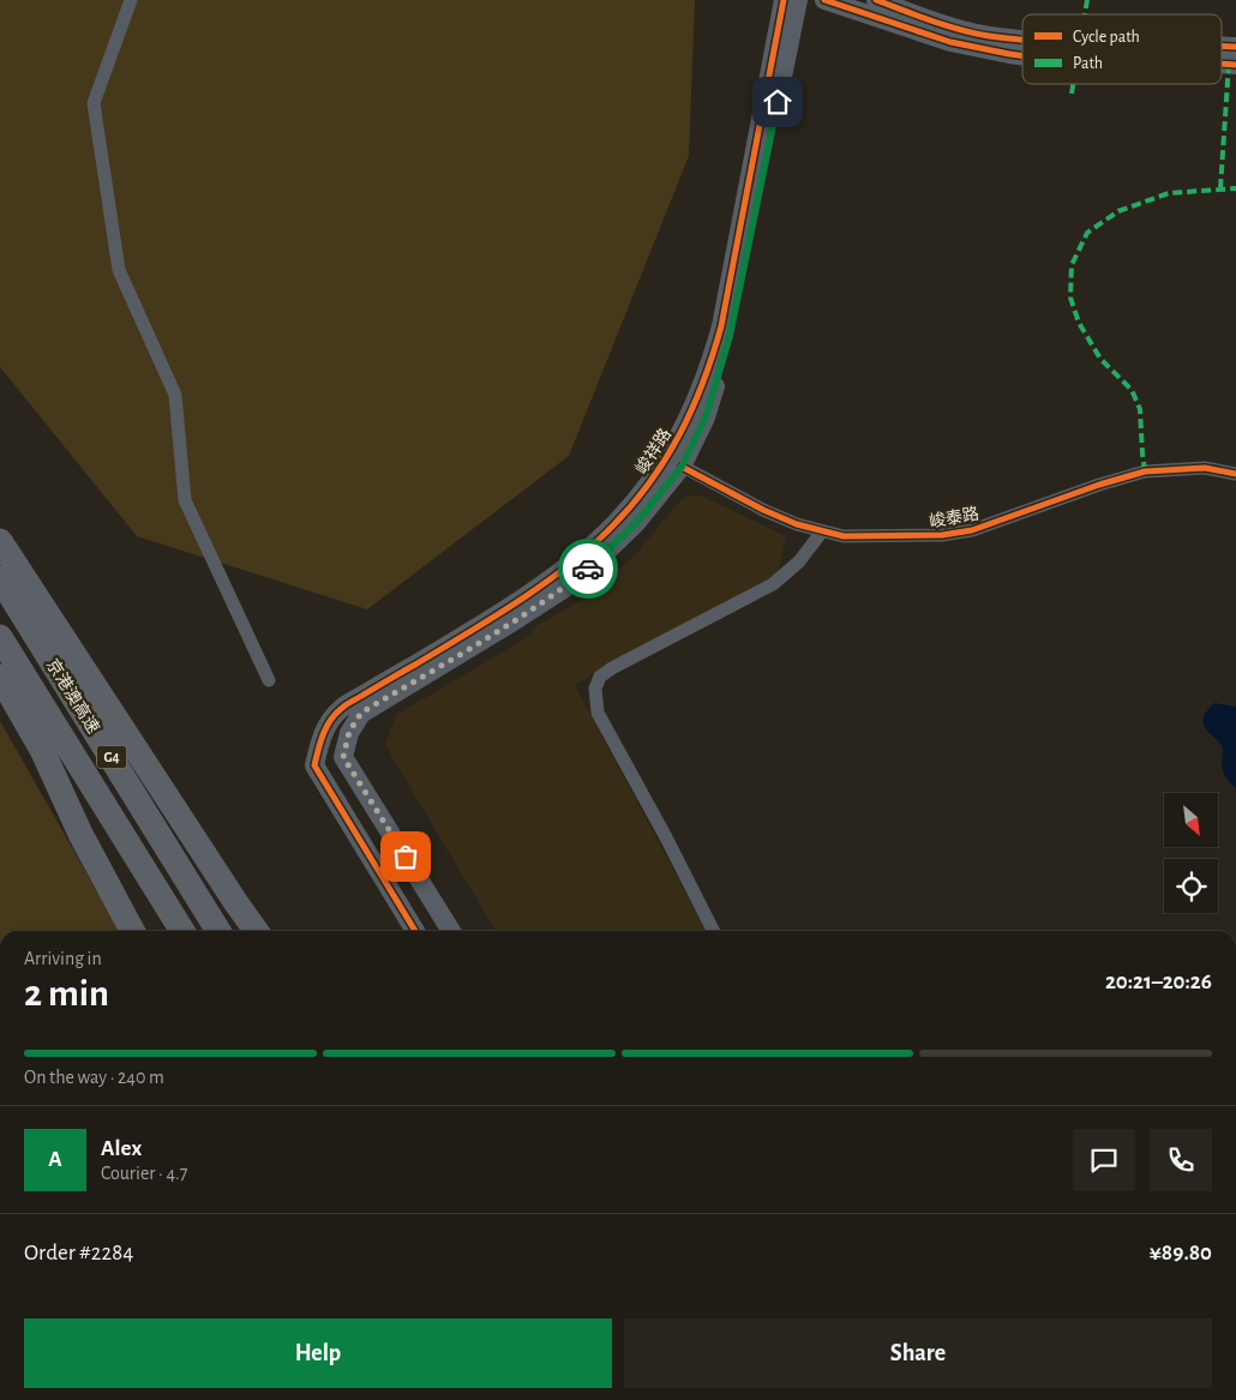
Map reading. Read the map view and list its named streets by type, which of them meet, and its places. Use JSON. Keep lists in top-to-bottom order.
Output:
{
  "streets": {
    "highway": ["京港澳高速", "G4"],
    "street": ["峻祥路", "峻泰路"]
  },
  "crossings": [
    ["峻祥路", "峻泰路"]
  ],
  "legend": ["Cycle path", "Path"],
  "north": "bottom right",
  "page": {
    "heading": ["2 min", "Arriving in", "20:21–20:26"],
    "panel": [
      "Alex",
      "Courier · 4.7",
      "Order #2284",
      "¥89.80"
    ],
    "bar": "On the way · 240 m",
    "round": "A",
    "buttons": ["Help", "Share"]
  }
}
